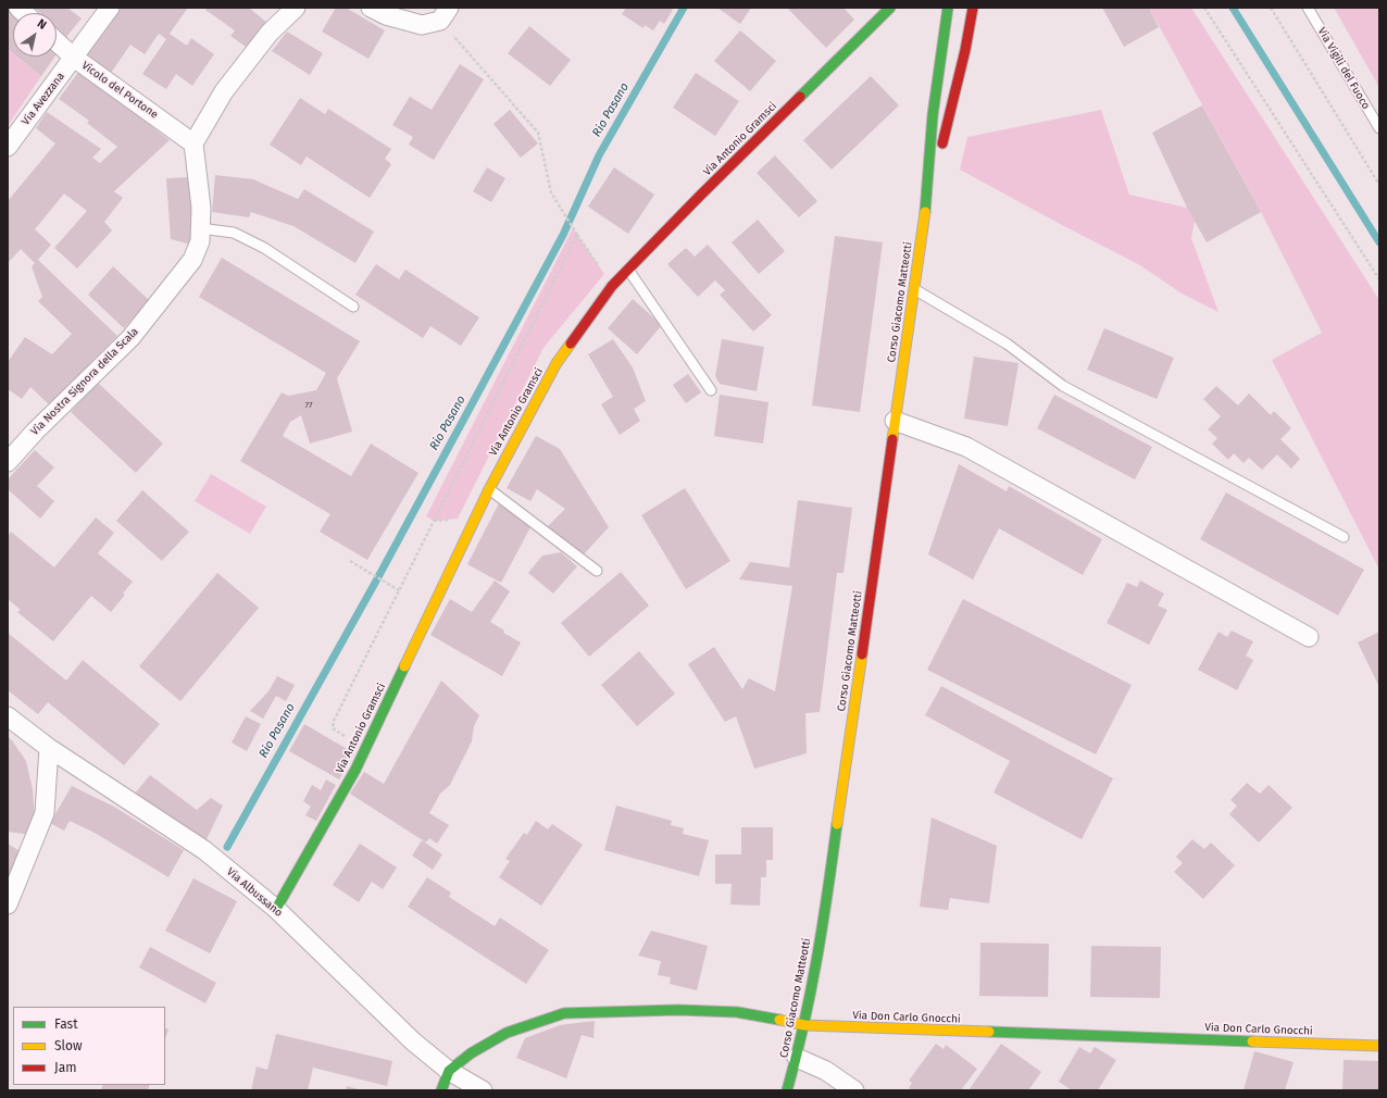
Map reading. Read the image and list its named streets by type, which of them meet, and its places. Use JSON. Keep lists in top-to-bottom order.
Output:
{
  "streets": {
    "street": [
      "Vicolo del Portone",
      "Via Avezzana",
      "Via Antonio Gramsci",
      "Corso Giacomo Matteotti",
      "Via Nostra Signora della Scala",
      "Via Albussano",
      "Via Don Carlo Gnocchi"
    ],
    "lane": ["Via Vigili del Fuoco"]
  },
  "crossings": [
    ["Vicolo del Portone", "Via Avezzana"],
    ["Vicolo del Portone", "Via Nostra Signora della Scala"],
    ["Via Antonio Gramsci", "Via Albussano"],
    ["Corso Giacomo Matteotti", "Via Don Carlo Gnocchi"],
    ["Via Albussano", "Via Don Carlo Gnocchi"]
  ],
  "water": ["Rio Pasano"],
  "house_numbers": ["77"],
  "legend": ["Fast", "Slow", "Jam"],
  "north": "top right"
}
